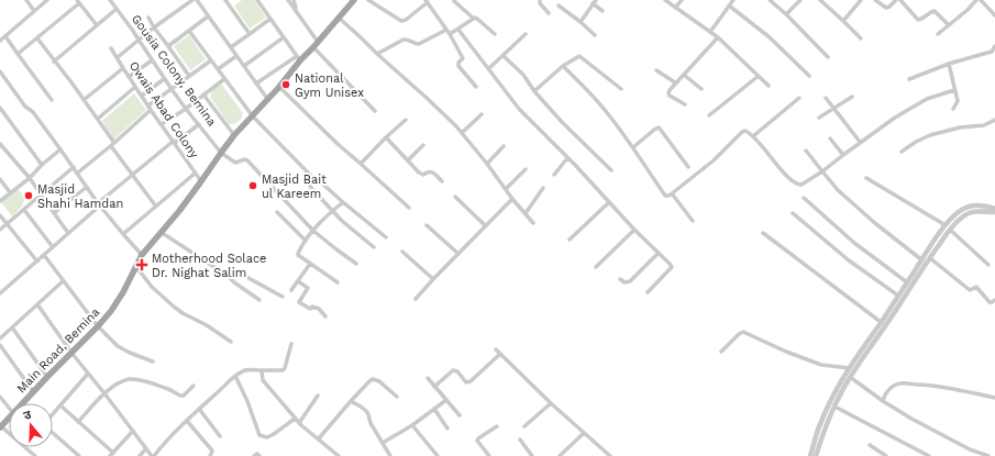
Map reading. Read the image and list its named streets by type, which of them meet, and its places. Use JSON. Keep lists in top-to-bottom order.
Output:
{
  "streets": {
    "main road": ["Main Road, Bemina"],
    "street": ["Gousia Colony, Bemina", "Owais Abad Colony"]
  },
  "crossings": [
    ["Gousia Colony, Bemina", "Main Road, Bemina"],
    ["Owais Abad Colony", "Main Road, Bemina"]
  ],
  "places": {
    "other": ["National Gym Unisex", "Masjid Bait ul Kareem", "Masjid Shahi Hamdan"],
    "health": ["Motherhood Solace Dr. Nighat Salim"]
  },
  "north": "top"
}
